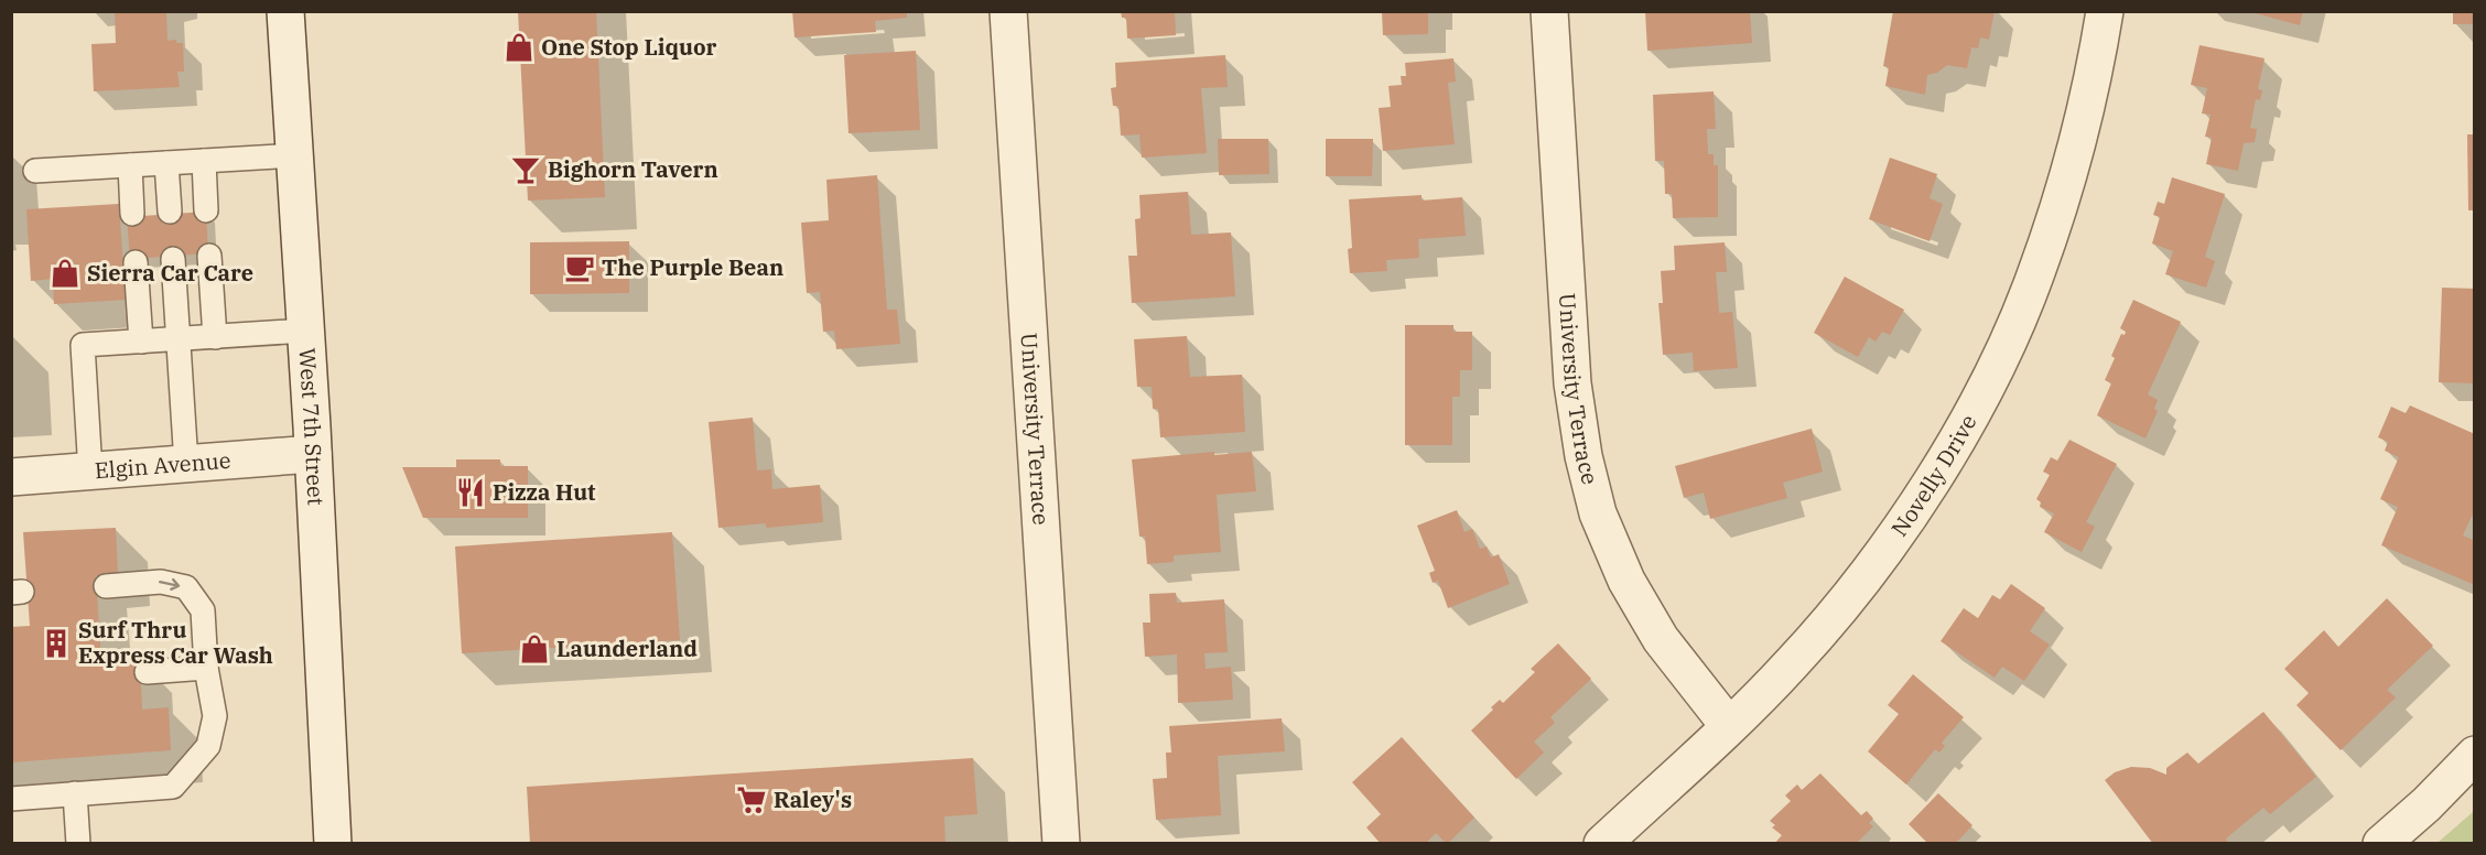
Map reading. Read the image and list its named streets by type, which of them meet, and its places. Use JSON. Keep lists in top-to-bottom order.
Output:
{
  "streets": {
    "street": [
      "University Terrace",
      "West 7th Street",
      "Elgin Avenue",
      "Novelly Drive"
    ]
  },
  "crossings": [
    ["University Terrace", "Novelly Drive"],
    ["West 7th Street", "Elgin Avenue"]
  ],
  "places": {
    "shop": ["One Stop Liquor", "Sierra Car Care", "Launderland"],
    "bar": ["Bighorn Tavern"],
    "cafe": ["The Purple Bean"],
    "restaurant": ["Pizza Hut"],
    "building": ["Surf Thru Express Car Wash"],
    "supermarket": ["Raley's"]
  }
}
